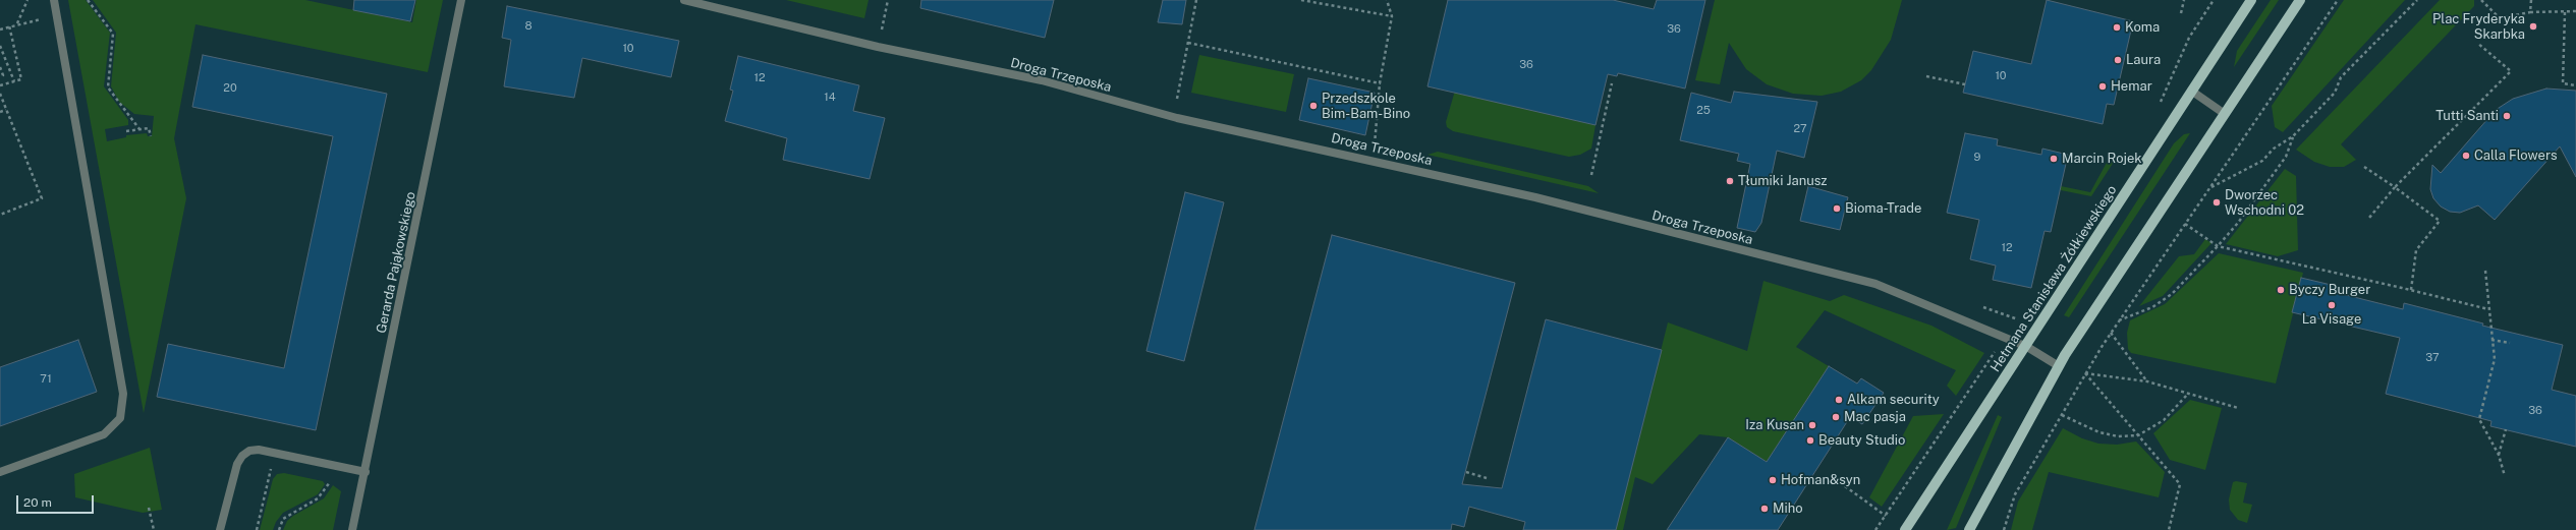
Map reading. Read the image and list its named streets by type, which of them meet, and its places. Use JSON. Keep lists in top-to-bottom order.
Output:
{
  "streets": {
    "main road": ["Hetmana Stanisława Żółkiewskiego"],
    "street": ["Droga Trzeposka", "Gerarda Pająkowskiego"]
  },
  "crossings": [
    ["Droga Trzeposka", "Hetmana Stanisława Żółkiewskiego"]
  ],
  "places": [
    "Plac Fryderyka Skarbka",
    "Koma",
    "Laura",
    "Hemar",
    "Przedszkole Bim-Bam-Bino",
    "Tutti Santi",
    "Calla Flowers",
    "Marcin Rojek",
    "Tłumiki Janusz",
    "Dworzec Wschodni 02",
    "Bioma-Trade",
    "Byczy Burger",
    "La Visage",
    "Alkam security",
    "Mac pasja",
    "Iza Kusan",
    "Beauty Studio",
    "Hofman&syn",
    "Miho"
  ],
  "house_numbers": [
    "8",
    "36",
    "10",
    "36",
    "10",
    "12",
    "20",
    "14",
    "25",
    "27",
    "9",
    "12",
    "37",
    "71",
    "36"
  ],
  "scale_bar": "20 m"
}
